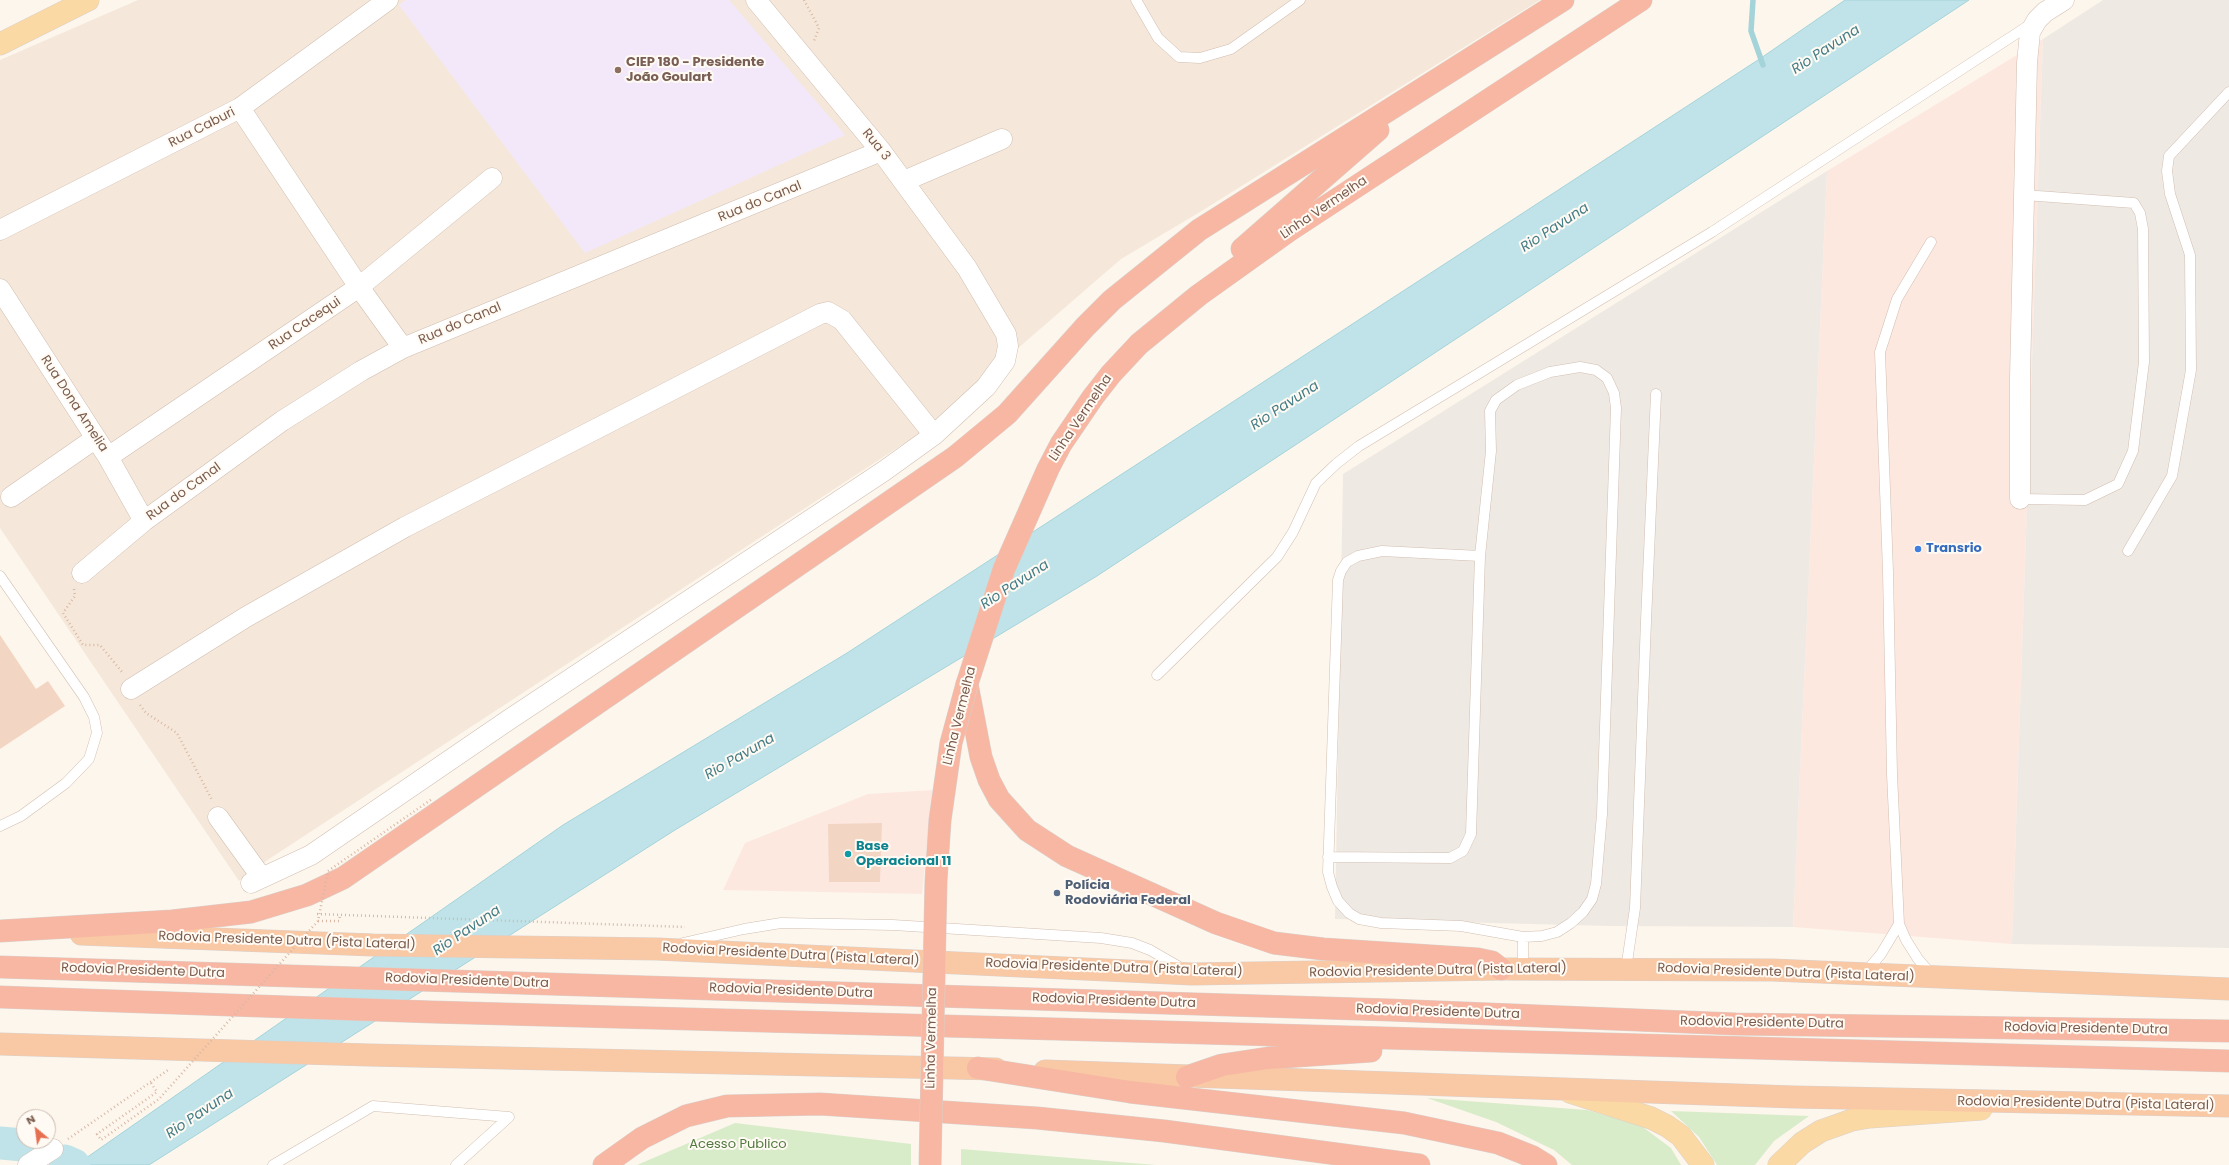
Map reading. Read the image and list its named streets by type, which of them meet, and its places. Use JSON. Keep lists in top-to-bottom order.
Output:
{
  "streets": {
    "highway": ["Linha Vermelha", "Rodovia Presidente Dutra (Pista Lateral)", "Rodovia Presidente Dutra"],
    "street": [
      "Rua Caburi",
      "Rua 3",
      "Rua do Canal",
      "Rua Cacequi",
      "Rua Dona Amelia"
    ]
  },
  "crossings": [
    ["Rua 3", "Rua do Canal"],
    ["Rua do Canal", "Rua Dona Amelia"],
    ["Rua Cacequi", "Rua Dona Amelia"]
  ],
  "water": ["Rio Pavuna"],
  "parks": ["Acesso Publico"],
  "places": [
    "CIEP 180 - Presidente João Goulart",
    "Transrio",
    "Base Operacional 11",
    "Polícia Rodoviária Federal"
  ],
  "north": "top left"
}
